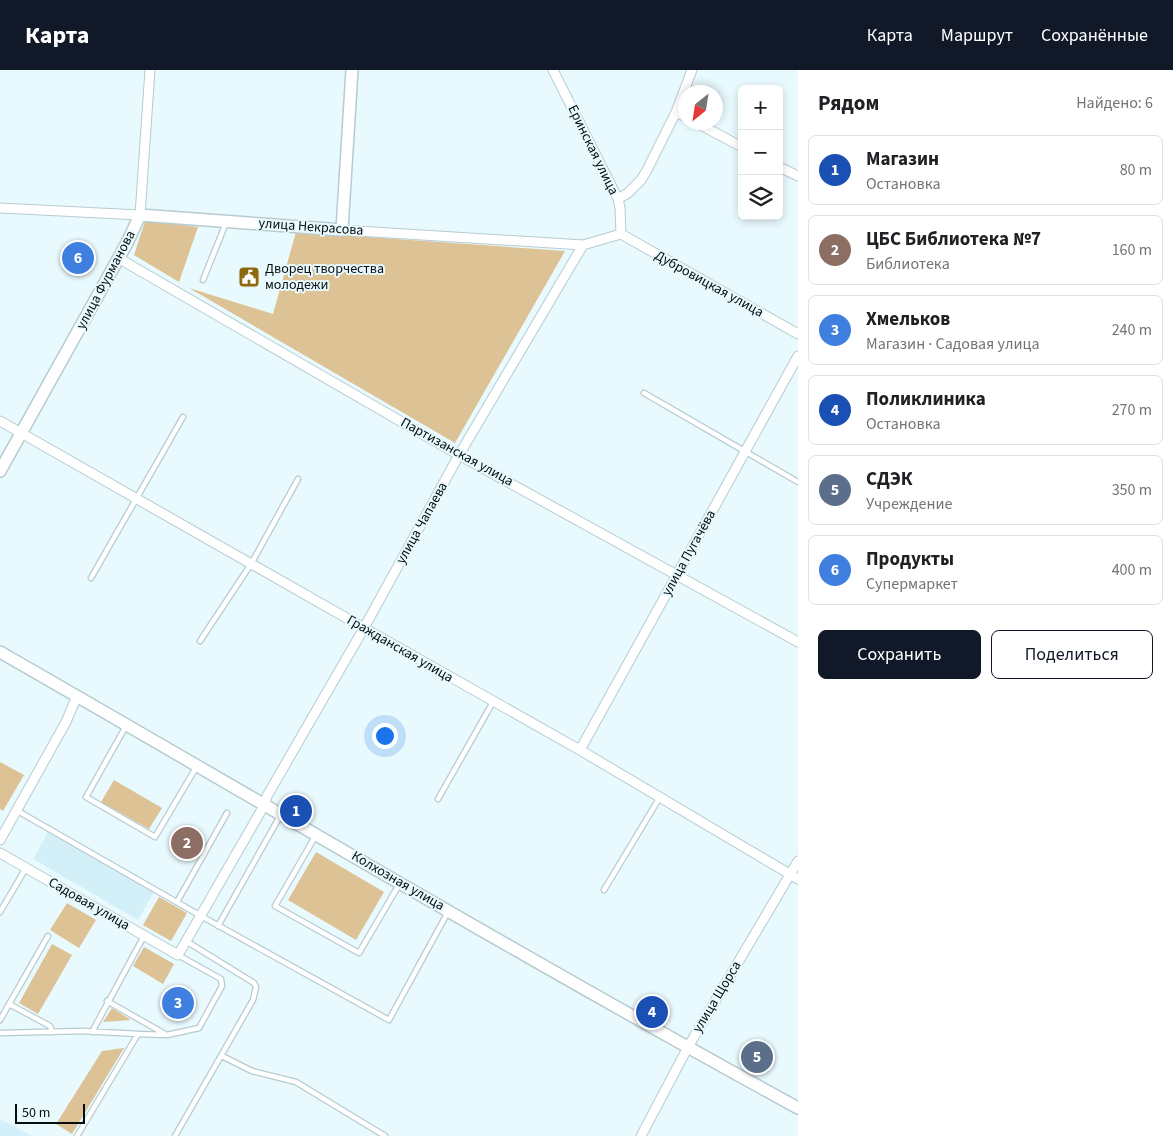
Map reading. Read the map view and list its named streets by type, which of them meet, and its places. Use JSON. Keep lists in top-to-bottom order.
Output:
{
  "streets": {
    "street": [
      "Еринская улица",
      "улица Некрасова",
      "улица Фурманова",
      "Дубровицкая улица",
      "Партизанская улица",
      "улица Чапаева",
      "улица Пугачёва",
      "Гражданская улица",
      "Колхозная улица",
      "Садовая улица",
      "улица Щорса"
    ]
  },
  "crossings": [
    ["Еринская улица", "улица Некрасова"],
    ["Еринская улица", "Дубровицкая улица"],
    ["улица Некрасова", "улица Фурманова"],
    ["улица Некрасова", "Дубровицкая улица"],
    ["улица Некрасова", "улица Чапаева"],
    ["улица Фурманова", "Партизанская улица"],
    ["улица Фурманова", "Гражданская улица"],
    ["Партизанская улица", "улица Чапаева"],
    ["Партизанская улица", "улица Пугачёва"],
    ["улица Чапаева", "Гражданская улица"],
    ["улица Чапаева", "Колхозная улица"],
    ["улица Чапаева", "Садовая улица"],
    ["улица Пугачёва", "Гражданская улица"],
    ["Гражданская улица", "улица Щорса"],
    ["Колхозная улица", "улица Щорса"]
  ],
  "places": {
    "public building": ["Дворец творчества молодежи"]
  },
  "scale_bar": "50 m",
  "north": "bottom left",
  "page": {
    "header": "Карта",
    "nav": ["Карта", "Маршрут", "Сохранённые"],
    "heading": ["Рядом", "Найдено: 6"],
    "map_buttons": ["+", "−"],
    "list": [
      {
        "mark": "1",
        "name": "Магазин",
        "note": "Остановка",
        "value": "80 m"
      },
      {
        "mark": "2",
        "name": "ЦБС Библиотека №7",
        "note": "Библиотека",
        "value": "160 m"
      },
      {
        "mark": "3",
        "name": "Хмельков",
        "note": "Магазин · Садовая улица",
        "value": "240 m"
      },
      {
        "mark": "4",
        "name": "Поликлиника",
        "note": "Остановка",
        "value": "270 m"
      },
      {
        "mark": "5",
        "name": "СДЭК",
        "note": "Учреждение",
        "value": "350 m"
      },
      {
        "mark": "6",
        "name": "Продукты",
        "note": "Супермаркет",
        "value": "400 m"
      }
    ],
    "pins": [
      "6",
      "1",
      "2",
      "3",
      "4",
      "5"
    ],
    "buttons": ["Сохранить", "Поделиться"],
    "scale": "50 m"
  }
}
